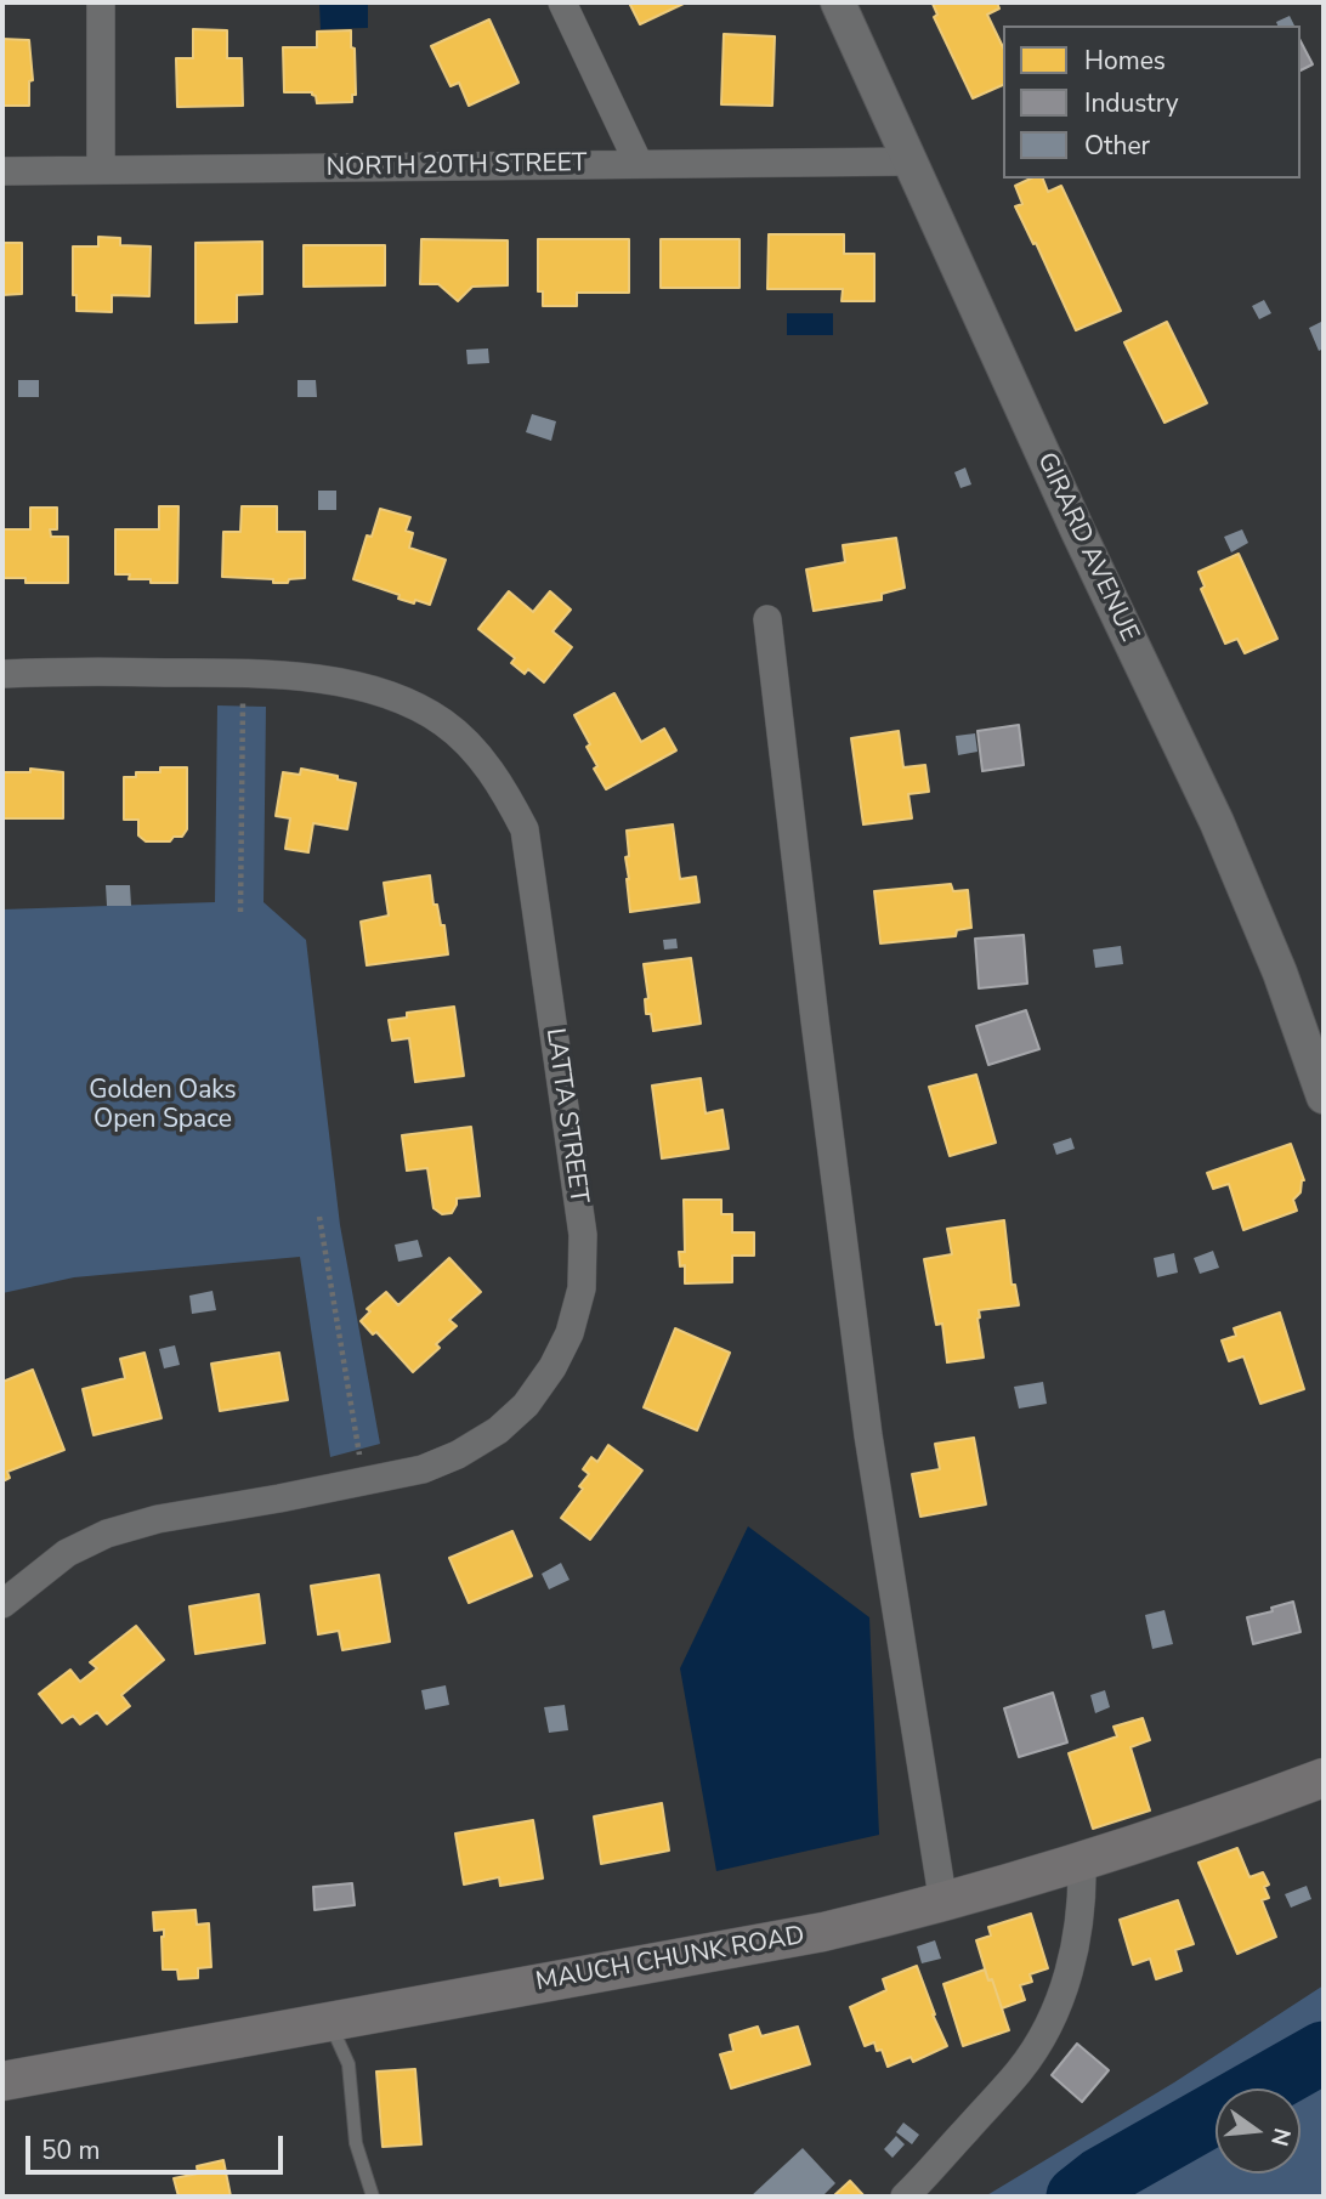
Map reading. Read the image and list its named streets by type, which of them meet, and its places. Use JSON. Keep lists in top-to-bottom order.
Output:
{
  "streets": {
    "main road": ["MAUCH CHUNK ROAD"],
    "street": ["NORTH 20TH STREET", "GIRARD AVENUE", "LATTA STREET"]
  },
  "crossings": [
    ["NORTH 20TH STREET", "GIRARD AVENUE"]
  ],
  "parks": ["Golden Oaks Open Space"],
  "legend": ["Homes", "Industry", "Other"],
  "scale_bar": "50 m",
  "north": "right"
}
